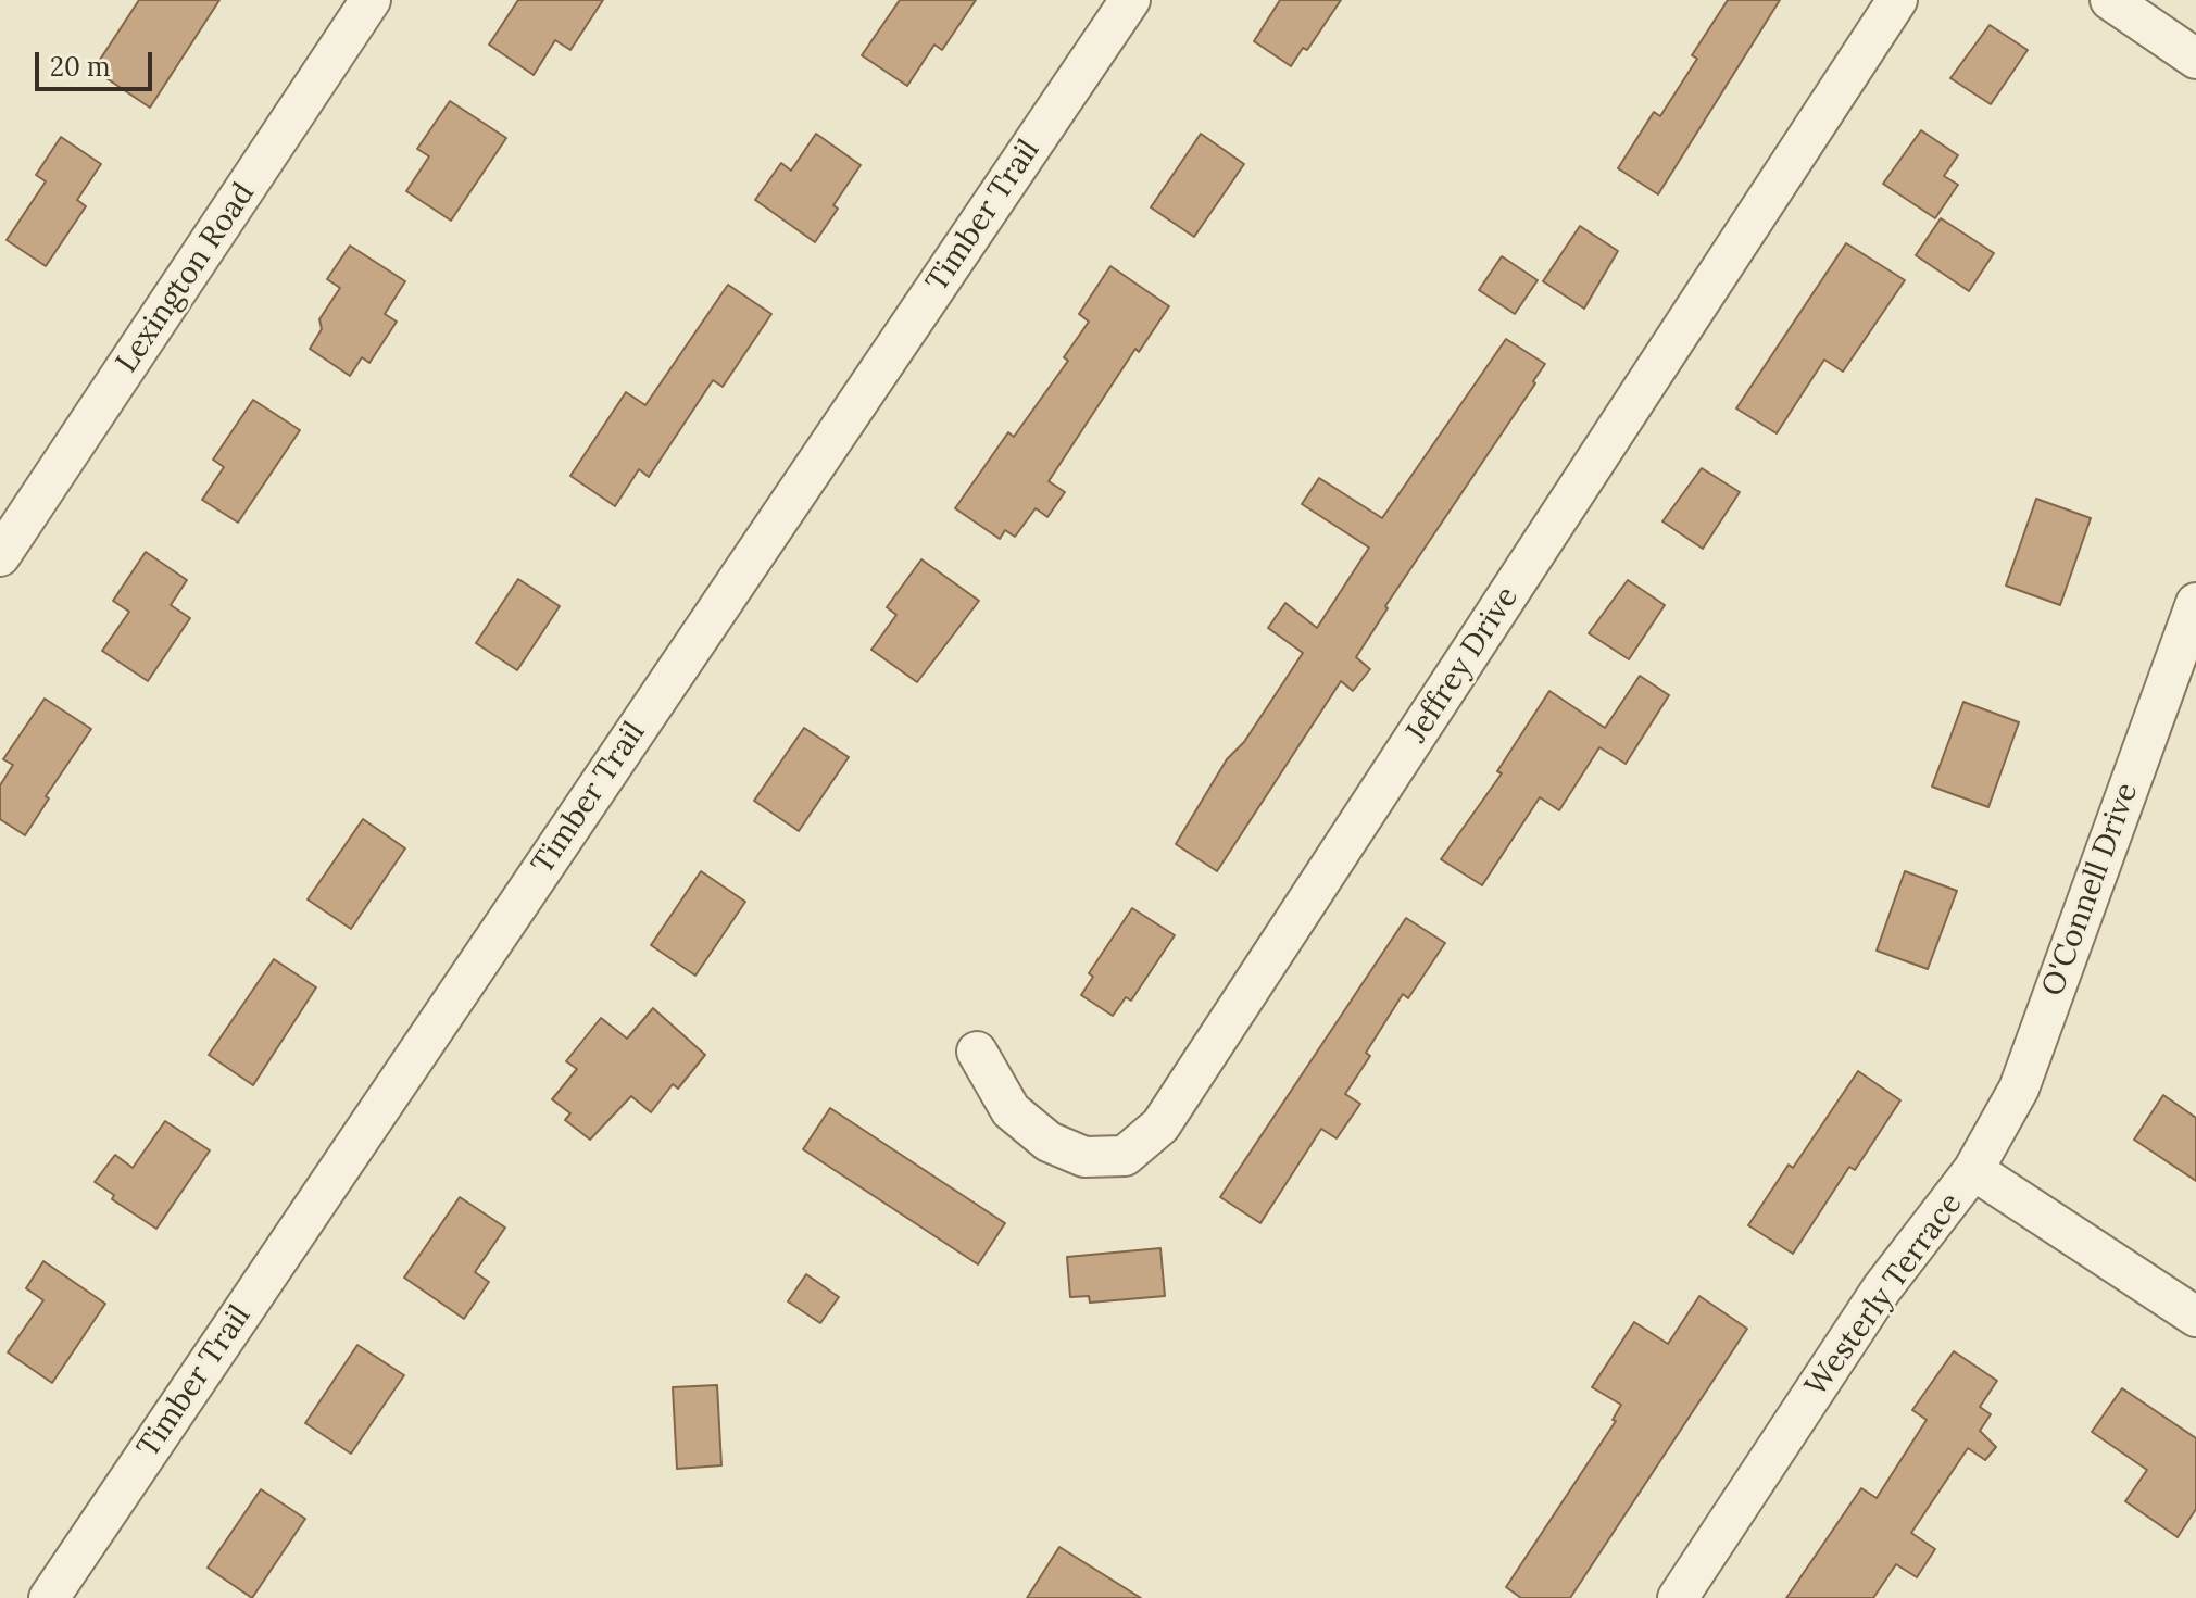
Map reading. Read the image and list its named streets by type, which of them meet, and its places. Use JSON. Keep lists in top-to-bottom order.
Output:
{
  "streets": {
    "street": [
      "Timber Trail",
      "Lexington Road",
      "Jeffrey Drive",
      "O'Connell Drive",
      "Westerly Terrace"
    ]
  },
  "crossings": [
    ["O'Connell Drive", "Westerly Terrace"]
  ],
  "scale_bar": "20 m"
}
